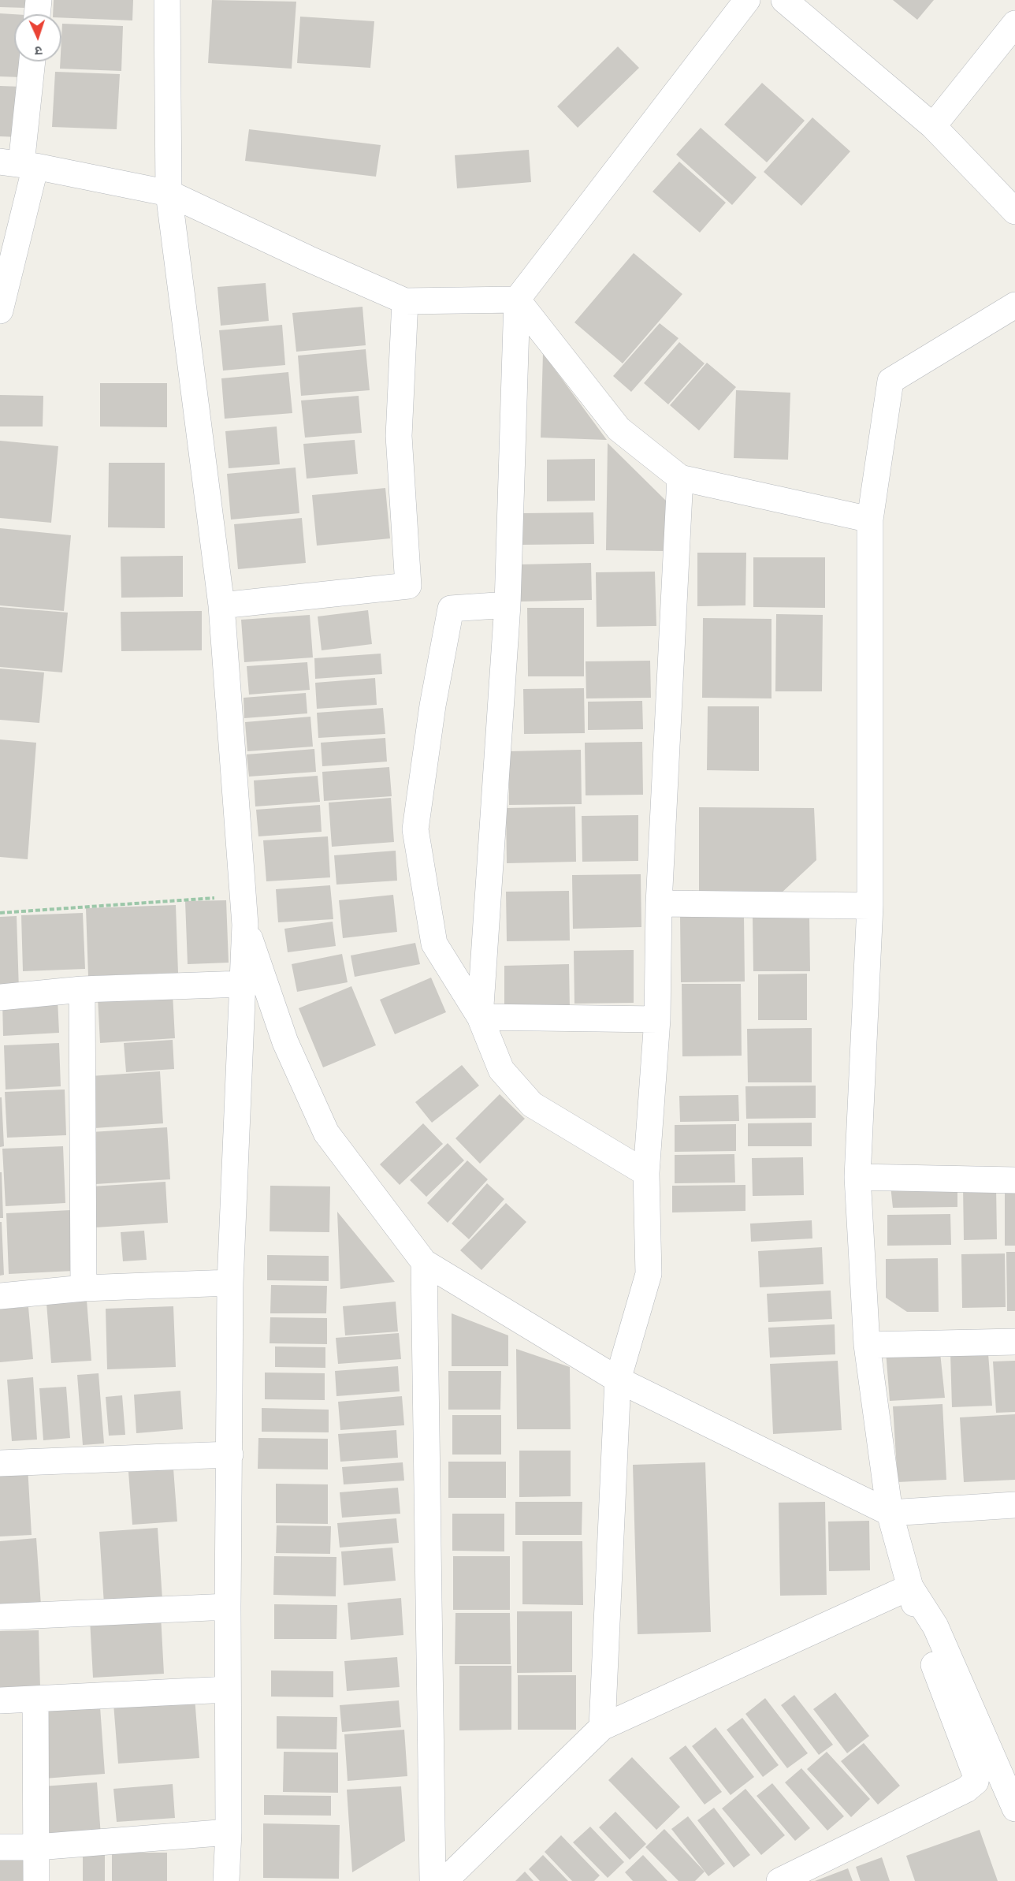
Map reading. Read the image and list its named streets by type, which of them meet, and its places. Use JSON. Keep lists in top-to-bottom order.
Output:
{
  "north": "bottom"
}
